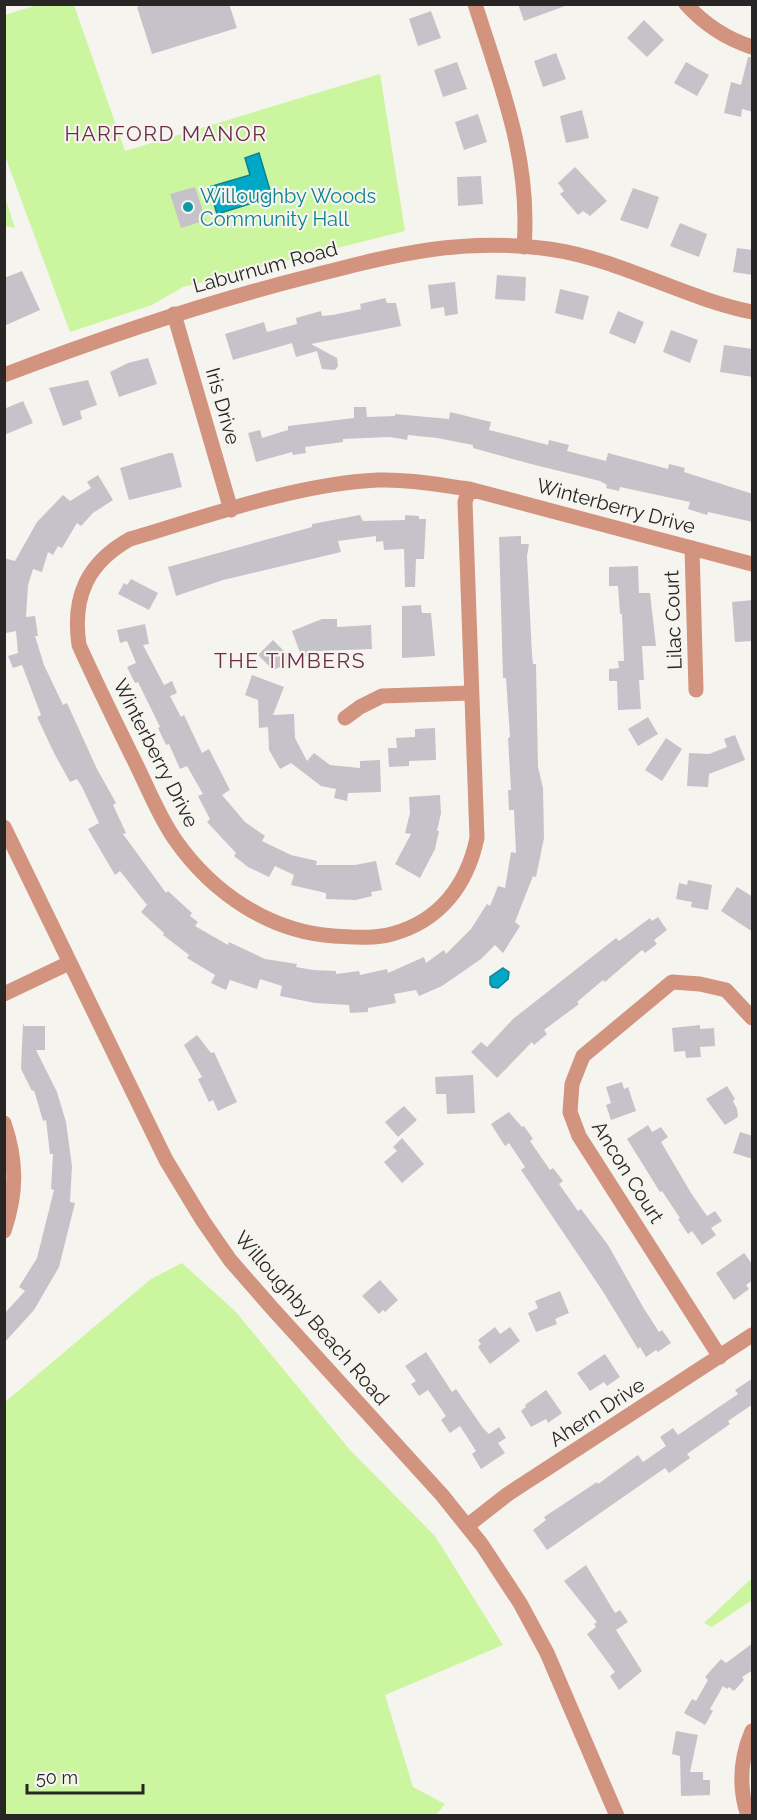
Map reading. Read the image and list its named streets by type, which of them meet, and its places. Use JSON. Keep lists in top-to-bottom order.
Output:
{
  "streets": {
    "street": [
      "Laburnum Road",
      "Iris Drive",
      "Winterberry Drive",
      "Lilac Court",
      "Ancon Court",
      "Willoughby Beach Road",
      "Ahern Drive"
    ]
  },
  "crossings": [
    ["Laburnum Road", "Iris Drive"],
    ["Iris Drive", "Winterberry Drive"],
    ["Winterberry Drive", "Lilac Court"],
    ["Ancon Court", "Ahern Drive"],
    ["Willoughby Beach Road", "Ahern Drive"]
  ],
  "districts": ["HARFORD MANOR", "THE TIMBERS"],
  "places": ["Willoughby Woods Community Hall"],
  "scale_bar": "50 m"
}
